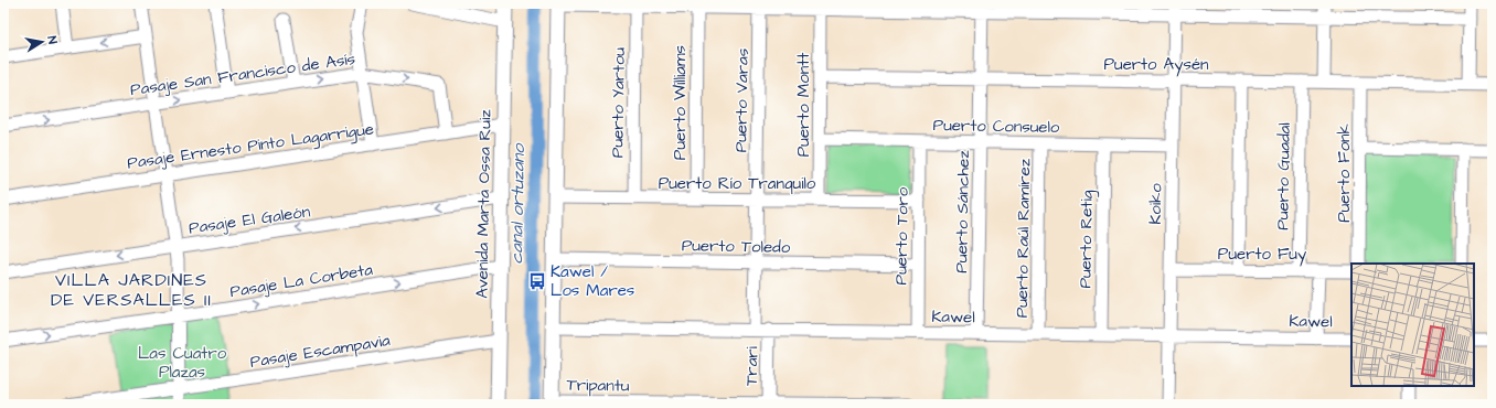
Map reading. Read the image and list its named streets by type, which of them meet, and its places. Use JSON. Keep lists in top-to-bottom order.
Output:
{
  "streets": {
    "street": [
      "Puerto Aysén",
      "Pasaje San Francisco de Asís",
      "Puerto Varas",
      "Puerto Yartou",
      "Puerto Williams",
      "Puerto Montt",
      "Puerto Consuelo",
      "Pasaje Ernesto Pinto Lagarrigue",
      "Puerto Fonk",
      "Puerto Guadal",
      "Puerto Río Tranquilo",
      "Avenida Marta Ossa Ruiz",
      "Koiko",
      "Puerto Sánchez",
      "Pasaje El Galeón",
      "Puerto Toro",
      "Puerto Raúl Ramírez",
      "Puerto Retig",
      "Puerto Toledo",
      "Puerto Fuy",
      "Pasaje La Corbeta",
      "Kawel",
      "Pasaje Escampavia",
      "Trari",
      "Tripantu"
    ]
  },
  "crossings": [
    ["Puerto Aysén", "Puerto Montt"],
    ["Puerto Aysén", "Puerto Fonk"],
    ["Puerto Aysén", "Puerto Guadal"],
    ["Puerto Aysén", "Koiko"],
    ["Puerto Aysén", "Puerto Sánchez"],
    ["Pasaje San Francisco de Asís", "Pasaje Ernesto Pinto Lagarrigue"],
    ["Puerto Varas", "Puerto Río Tranquilo"],
    ["Puerto Varas", "Puerto Toledo"],
    ["Puerto Varas", "Kawel"],
    ["Puerto Yartou", "Puerto Río Tranquilo"],
    ["Puerto Williams", "Puerto Río Tranquilo"],
    ["Puerto Montt", "Puerto Consuelo"],
    ["Puerto Montt", "Puerto Río Tranquilo"],
    ["Puerto Consuelo", "Koiko"],
    ["Puerto Consuelo", "Puerto Sánchez"],
    ["Puerto Consuelo", "Puerto Toro"],
    ["Puerto Consuelo", "Puerto Raúl Ramírez"],
    ["Puerto Consuelo", "Puerto Retig"],
    ["Pasaje Ernesto Pinto Lagarrigue", "Avenida Marta Ossa Ruiz"],
    ["Puerto Guadal", "Puerto Fuy"],
    ["Puerto Río Tranquilo", "Puerto Toro"],
    ["Avenida Marta Ossa Ruiz", "Pasaje El Galeón"],
    ["Avenida Marta Ossa Ruiz", "Pasaje La Corbeta"],
    ["Avenida Marta Ossa Ruiz", "Pasaje Escampavia"],
    ["Koiko", "Puerto Fuy"],
    ["Koiko", "Kawel"],
    ["Puerto Sánchez", "Kawel"],
    ["Puerto Toro", "Puerto Toledo"],
    ["Puerto Toro", "Kawel"],
    ["Puerto Raúl Ramírez", "Kawel"],
    ["Puerto Retig", "Kawel"],
    ["Kawel", "Trari"],
    ["Trari", "Tripantu"]
  ],
  "one_way": ["Pasaje El Galeón", "Pasaje La Corbeta"],
  "districts": ["VILLA JARDINES DE VERSALLES II"],
  "water": ["canal ortuzano"],
  "parks": ["Las Cuatro Plazas"],
  "places": {
    "bus stop": ["Kawel / Los Mares"]
  },
  "north": "right"
}
